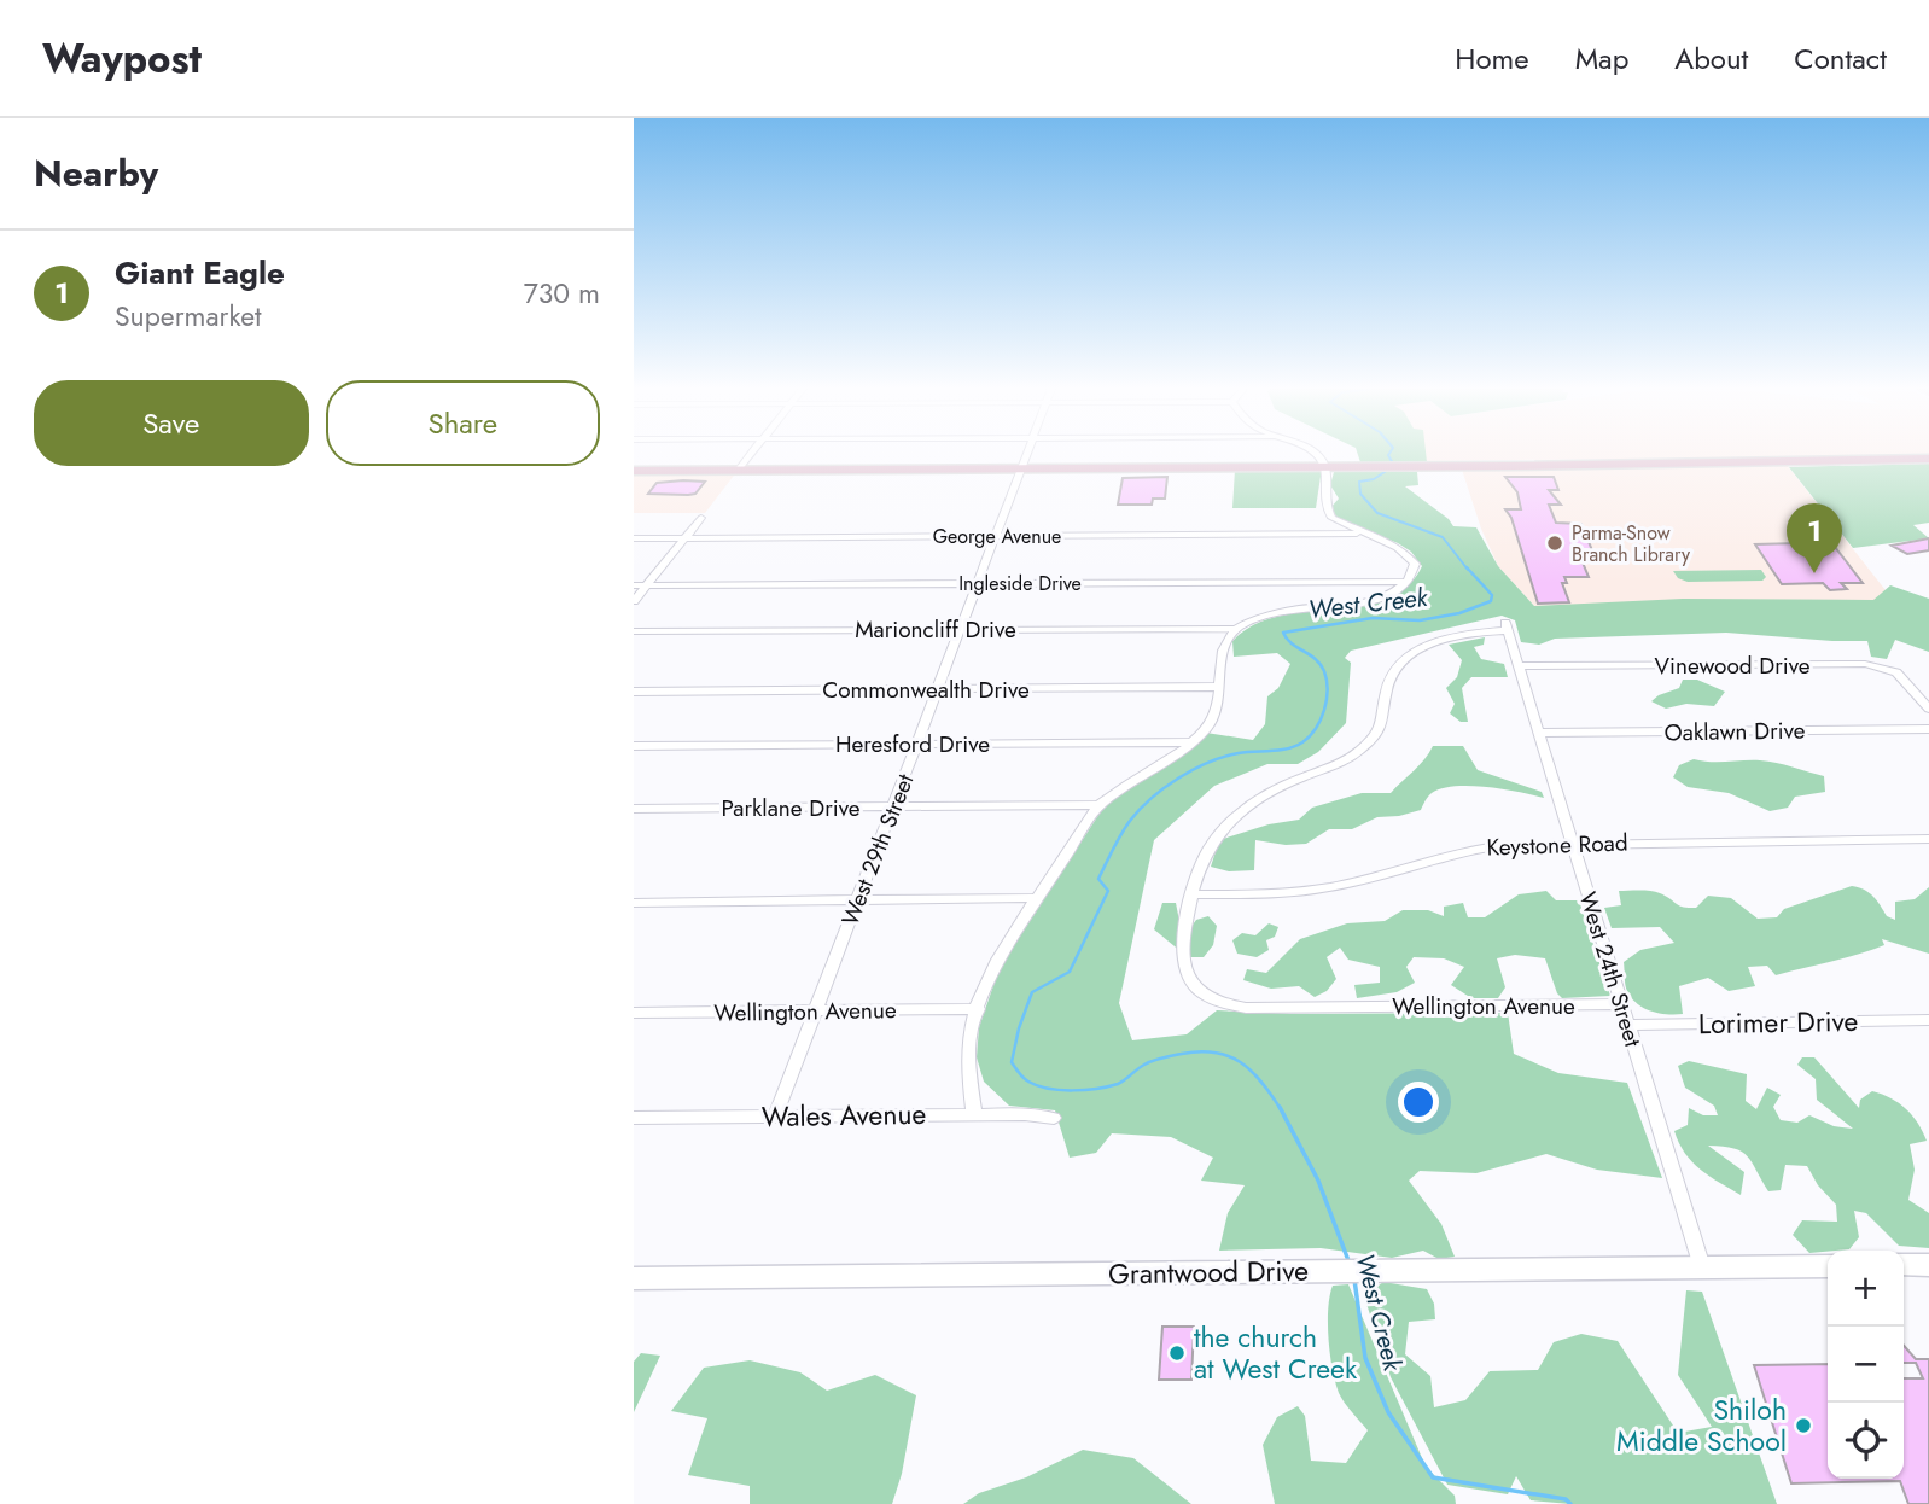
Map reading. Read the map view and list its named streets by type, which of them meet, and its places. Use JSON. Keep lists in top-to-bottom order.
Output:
{
  "streets": {
    "street": [
      "George Avenue",
      "Ingleside Drive",
      "Marioncliff Drive",
      "Vinewood Drive",
      "Commonwealth Drive",
      "Oaklawn Drive",
      "Heresford Drive",
      "Parklane Drive",
      "Keystone Road",
      "West 29th Street",
      "West 24th Street",
      "Wellington Avenue",
      "Lorimer Drive",
      "Wales Avenue",
      "Grantwood Drive"
    ]
  },
  "crossings": [
    ["George Avenue", "West 29th Street"],
    ["Ingleside Drive", "West 29th Street"],
    ["Marioncliff Drive", "West 29th Street"],
    ["Vinewood Drive", "West 24th Street"],
    ["Commonwealth Drive", "West 29th Street"],
    ["Oaklawn Drive", "West 24th Street"],
    ["Heresford Drive", "West 29th Street"],
    ["Parklane Drive", "West 29th Street"],
    ["Keystone Road", "West 24th Street"],
    ["Keystone Road", "Wellington Avenue"],
    ["West 29th Street", "Wellington Avenue"],
    ["West 29th Street", "Wales Avenue"],
    ["West 24th Street", "Wellington Avenue"],
    ["West 24th Street", "Lorimer Drive"],
    ["West 24th Street", "Grantwood Drive"]
  ],
  "water": ["West Creek"],
  "places": ["Parma-Snow Branch Library", "the church at West Creek", "Shiloh Middle School"],
  "page": {
    "header": "Waypost",
    "nav": [
      "Home",
      "Map",
      "About",
      "Contact"
    ],
    "heading": "Nearby",
    "list": [
      {
        "mark": "1",
        "name": "Giant Eagle",
        "note": "Supermarket",
        "value": "730 m"
      }
    ],
    "buttons": ["Save", "Share"],
    "pins": "1",
    "map_buttons": ["+", "−"]
  }
}
